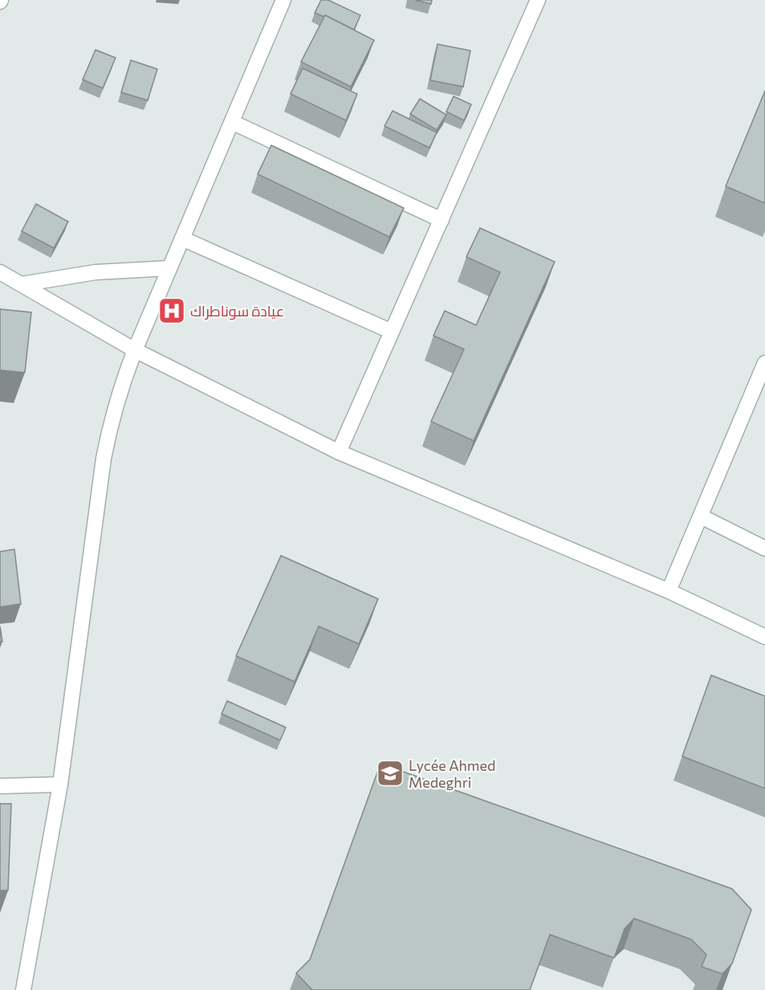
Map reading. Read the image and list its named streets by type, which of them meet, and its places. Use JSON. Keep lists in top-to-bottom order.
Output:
{
  "places": {
    "hospital": ["عيادة سوناطراك"],
    "school or university": ["Lycée Ahmed Medeghri"]
  }
}
